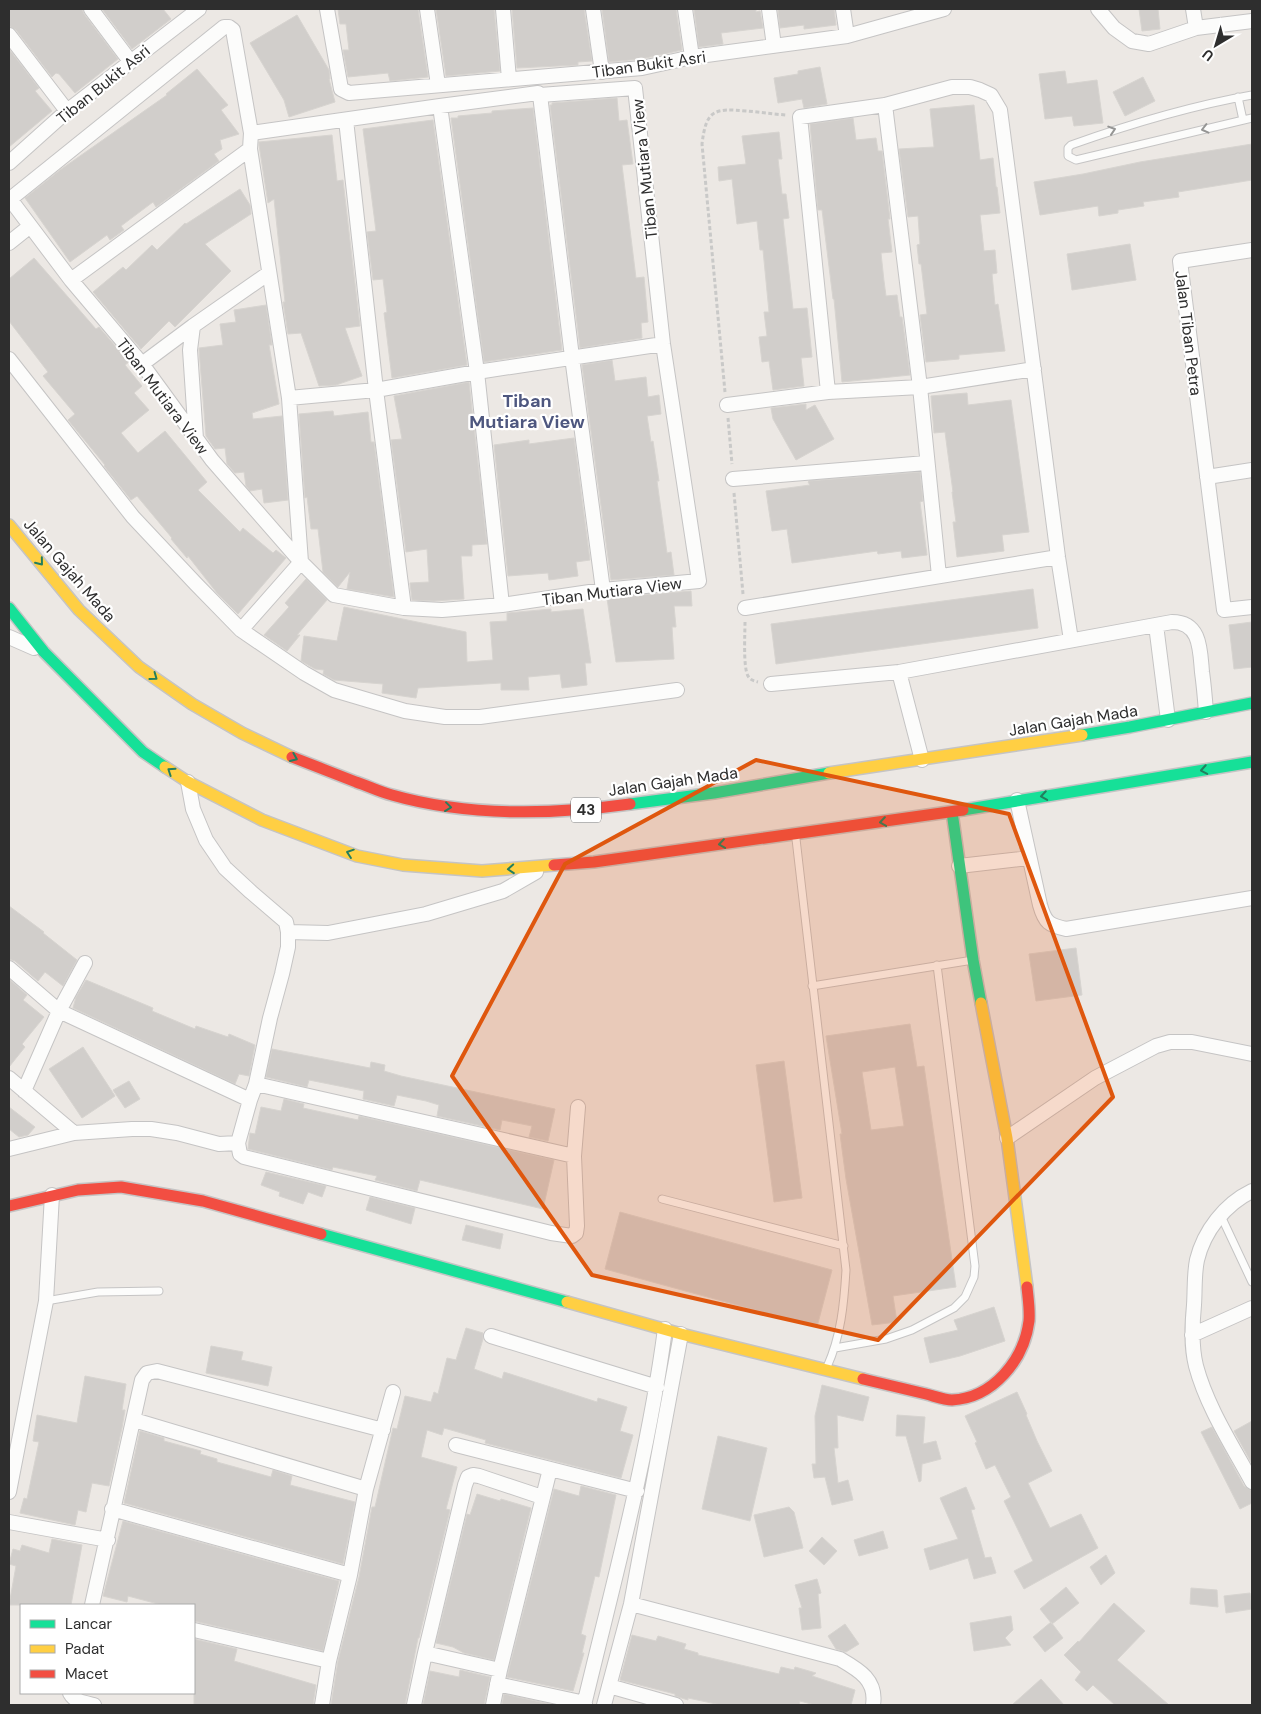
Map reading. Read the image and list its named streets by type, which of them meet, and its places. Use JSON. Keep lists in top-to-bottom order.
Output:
{
  "streets": {
    "main road": ["Jalan Gajah Mada", "43"],
    "street": ["Tiban Bukit Asri", "Tiban Mutiara View", "Jalan Tiban Petra"]
  },
  "districts": ["Tiban Mutiara View"],
  "legend": ["Lancar", "Padat", "Macet"],
  "north": "bottom left"
}
